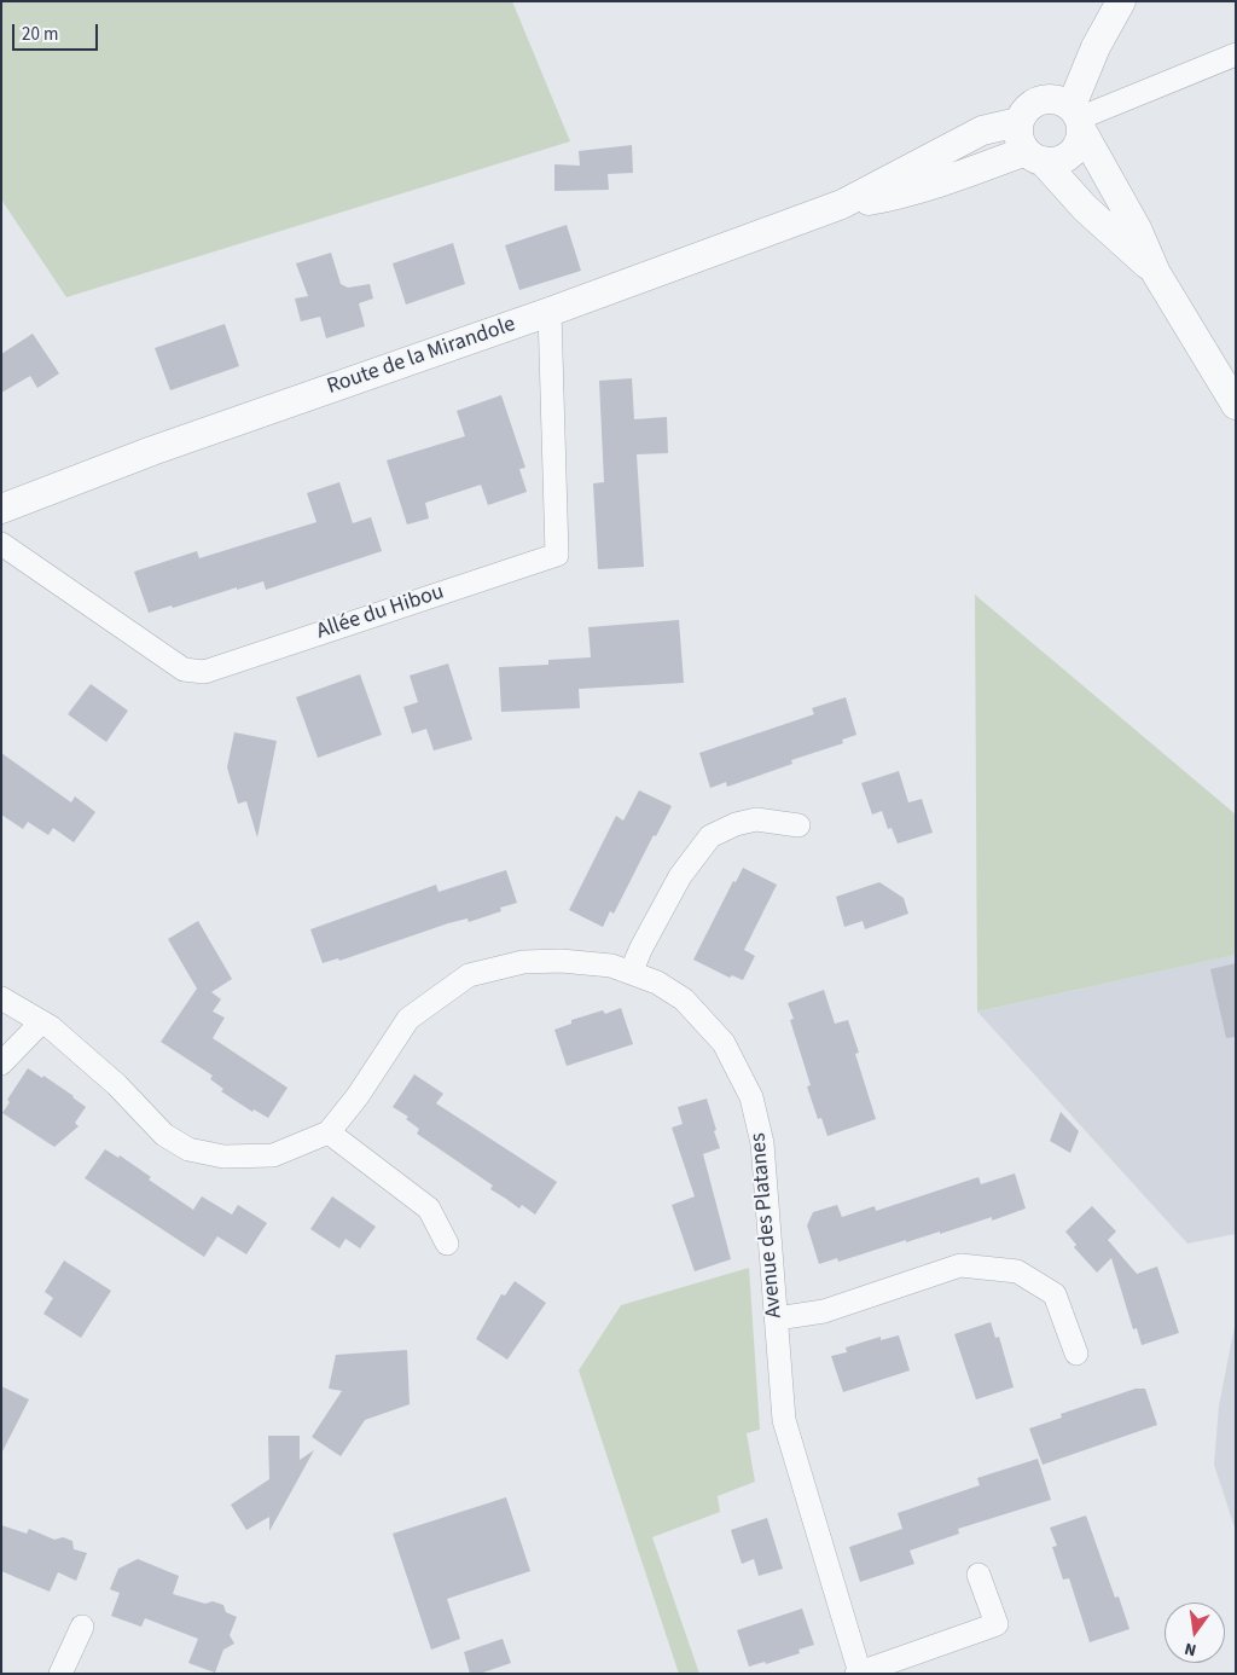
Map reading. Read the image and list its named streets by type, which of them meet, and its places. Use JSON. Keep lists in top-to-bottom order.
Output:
{
  "streets": {
    "street": ["Route de la Mirandole", "Allée du Hibou", "Avenue des Platanes"]
  },
  "crossings": [
    ["Route de la Mirandole", "Allée du Hibou"]
  ],
  "scale_bar": "20 m",
  "north": "bottom"
}
